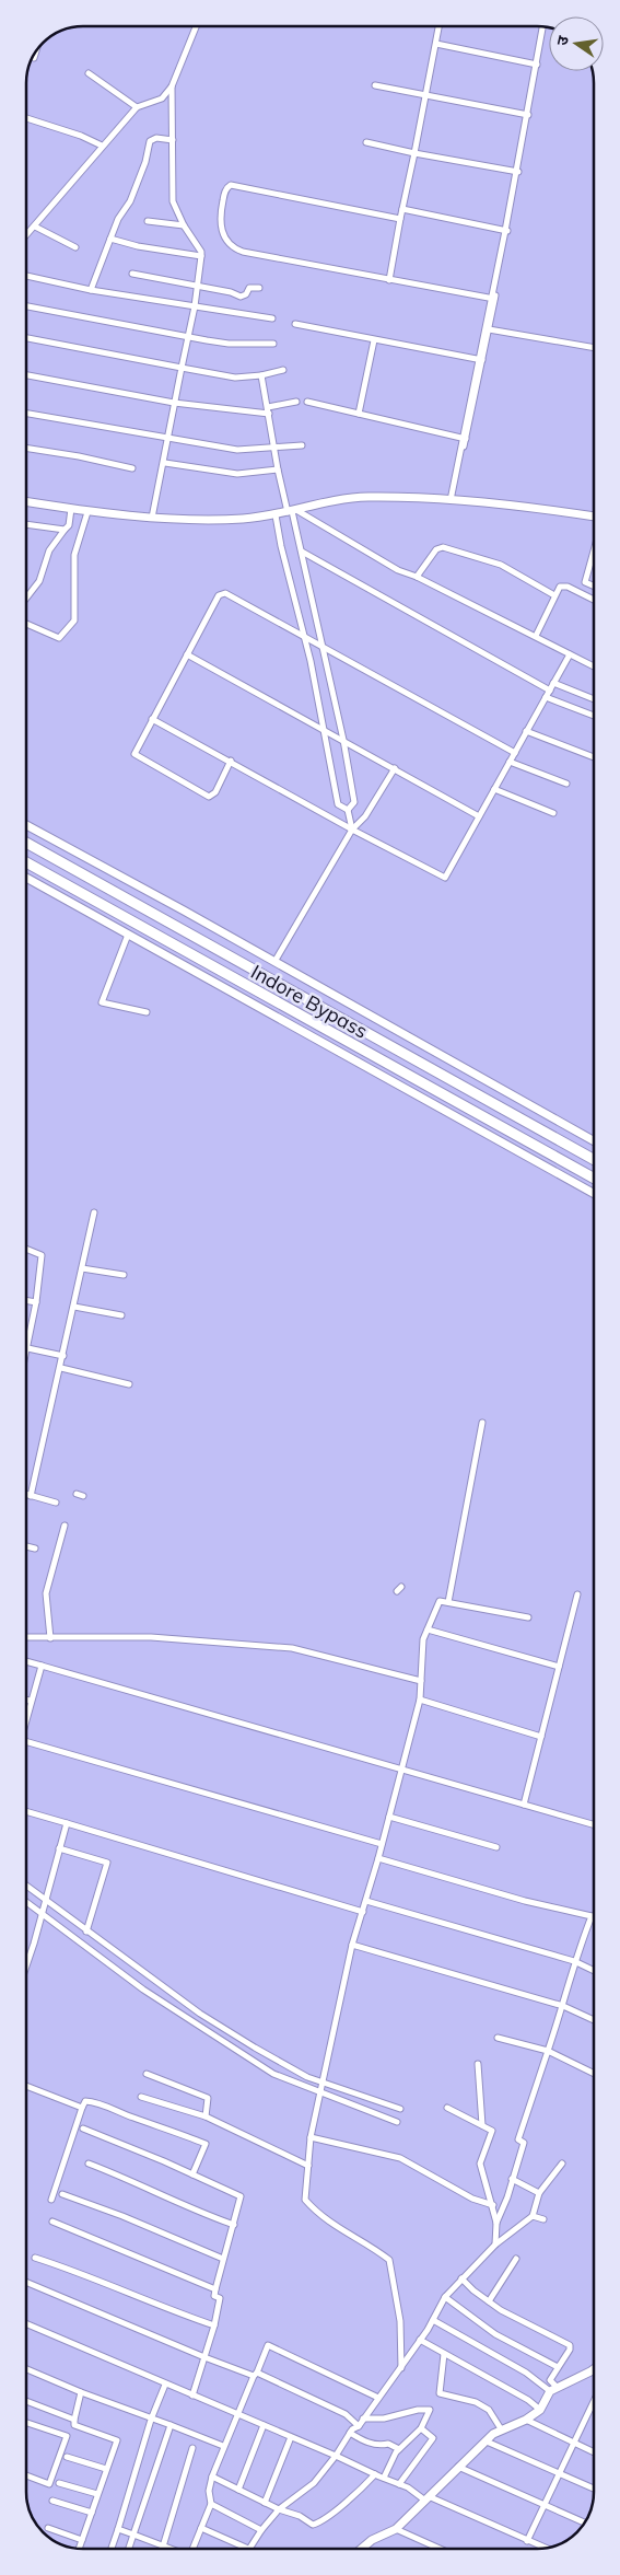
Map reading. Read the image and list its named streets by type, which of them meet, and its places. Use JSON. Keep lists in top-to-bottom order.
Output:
{
  "streets": {
    "highway": ["Indore Bypass"]
  },
  "north": "left"
}
